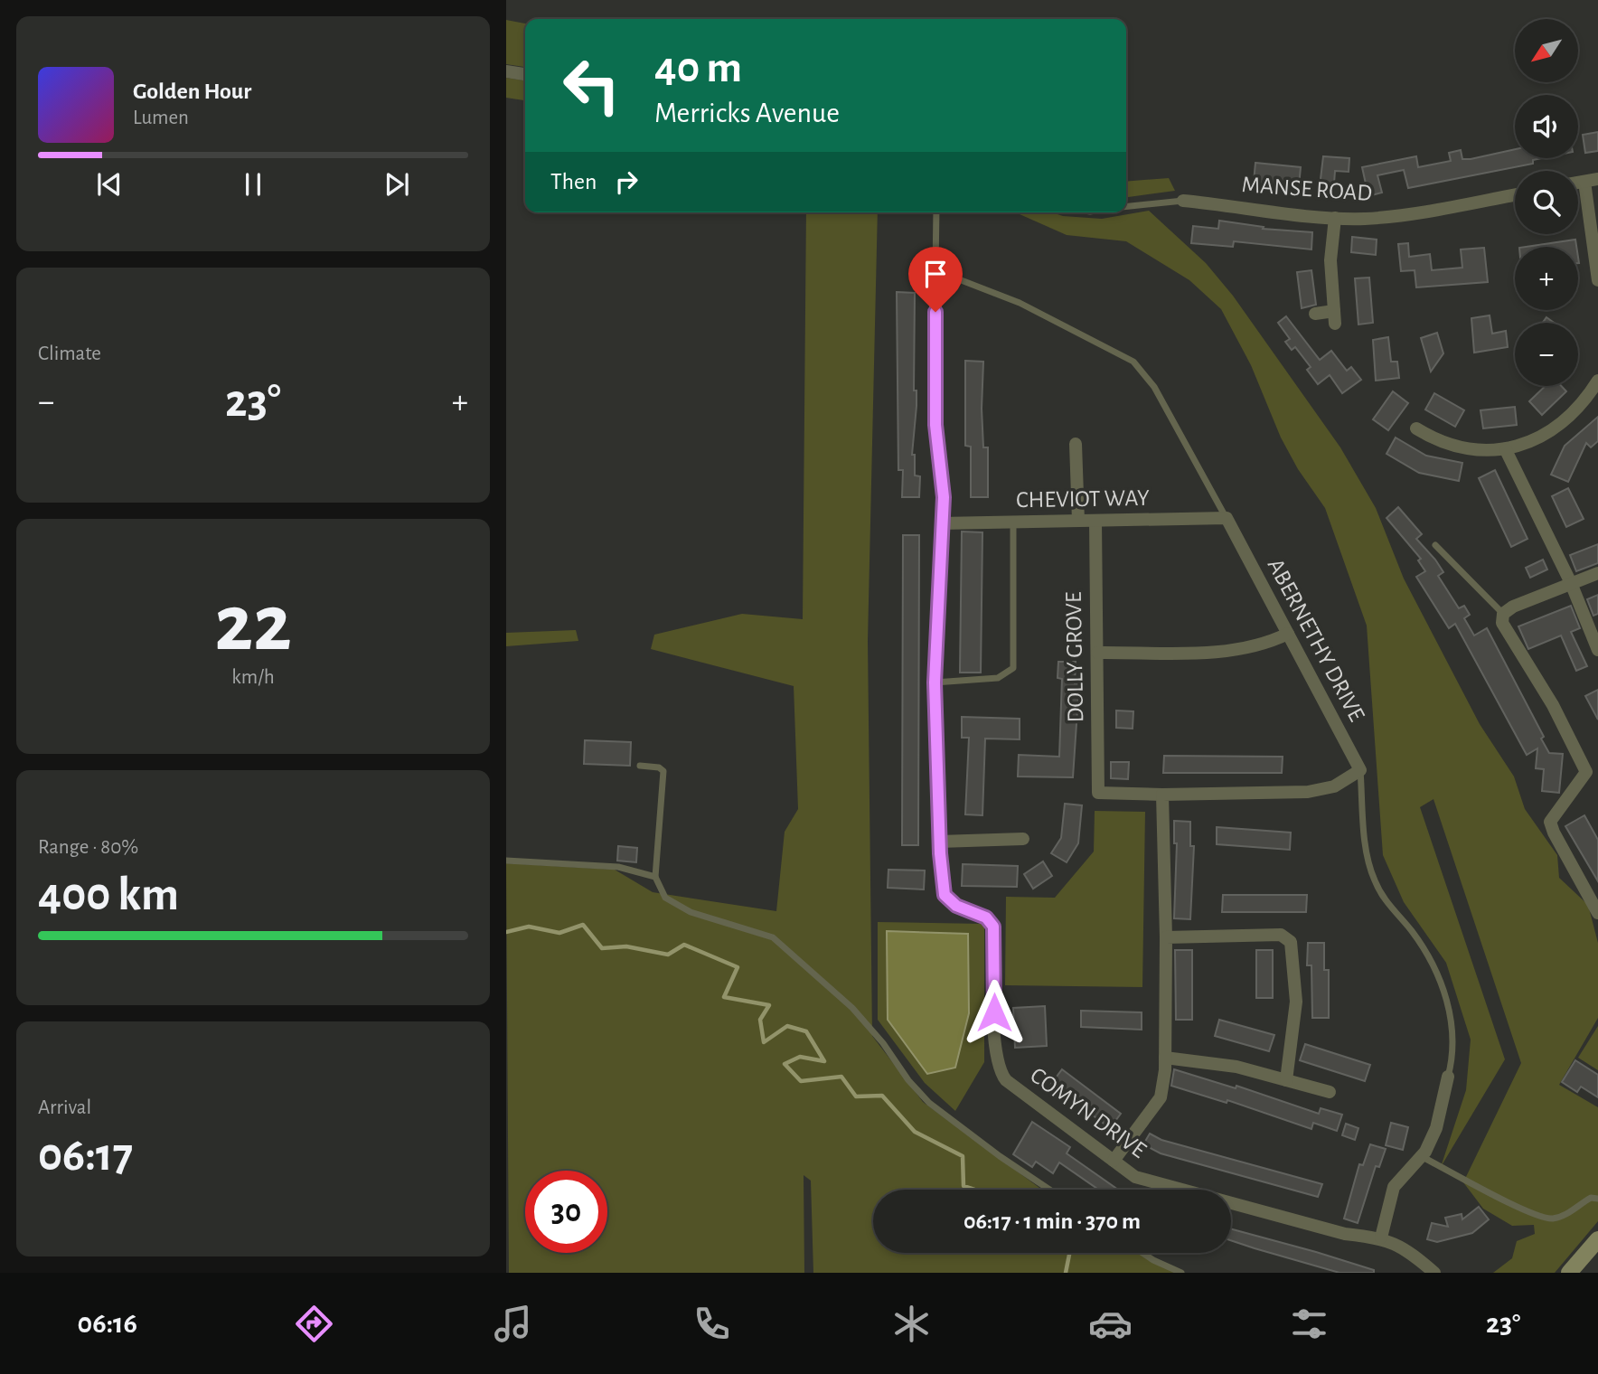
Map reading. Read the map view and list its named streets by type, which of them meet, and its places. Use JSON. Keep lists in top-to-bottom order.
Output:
{
  "streets": {
    "street": [
      "MANSE ROAD",
      "CHEVIOT WAY",
      "ABERNETHY DRIVE",
      "DOLLY GROVE",
      "COMYN DRIVE"
    ]
  },
  "crossings": [
    ["CHEVIOT WAY", "ABERNETHY DRIVE"],
    ["CHEVIOT WAY", "DOLLY GROVE"],
    ["ABERNETHY DRIVE", "COMYN DRIVE"]
  ],
  "north": "bottom left",
  "page": {
    "map_buttons": ["+", "−"],
    "turn": ["40 m", "Merricks Avenue"],
    "song": ["Golden Hour", "Lumen"],
    "then": "Then",
    "tile": [
      "Climate",
      ["22", "km/h"],
      ["Range · 80%", "400 km"],
      ["Arrival", "06:17"]
    ],
    "heat": ["−", "23°", "+"],
    "limit": "30",
    "trip": "06:17 · 1 min · 370 m",
    "tabs": ["06:16", "23°"]
  }
}
